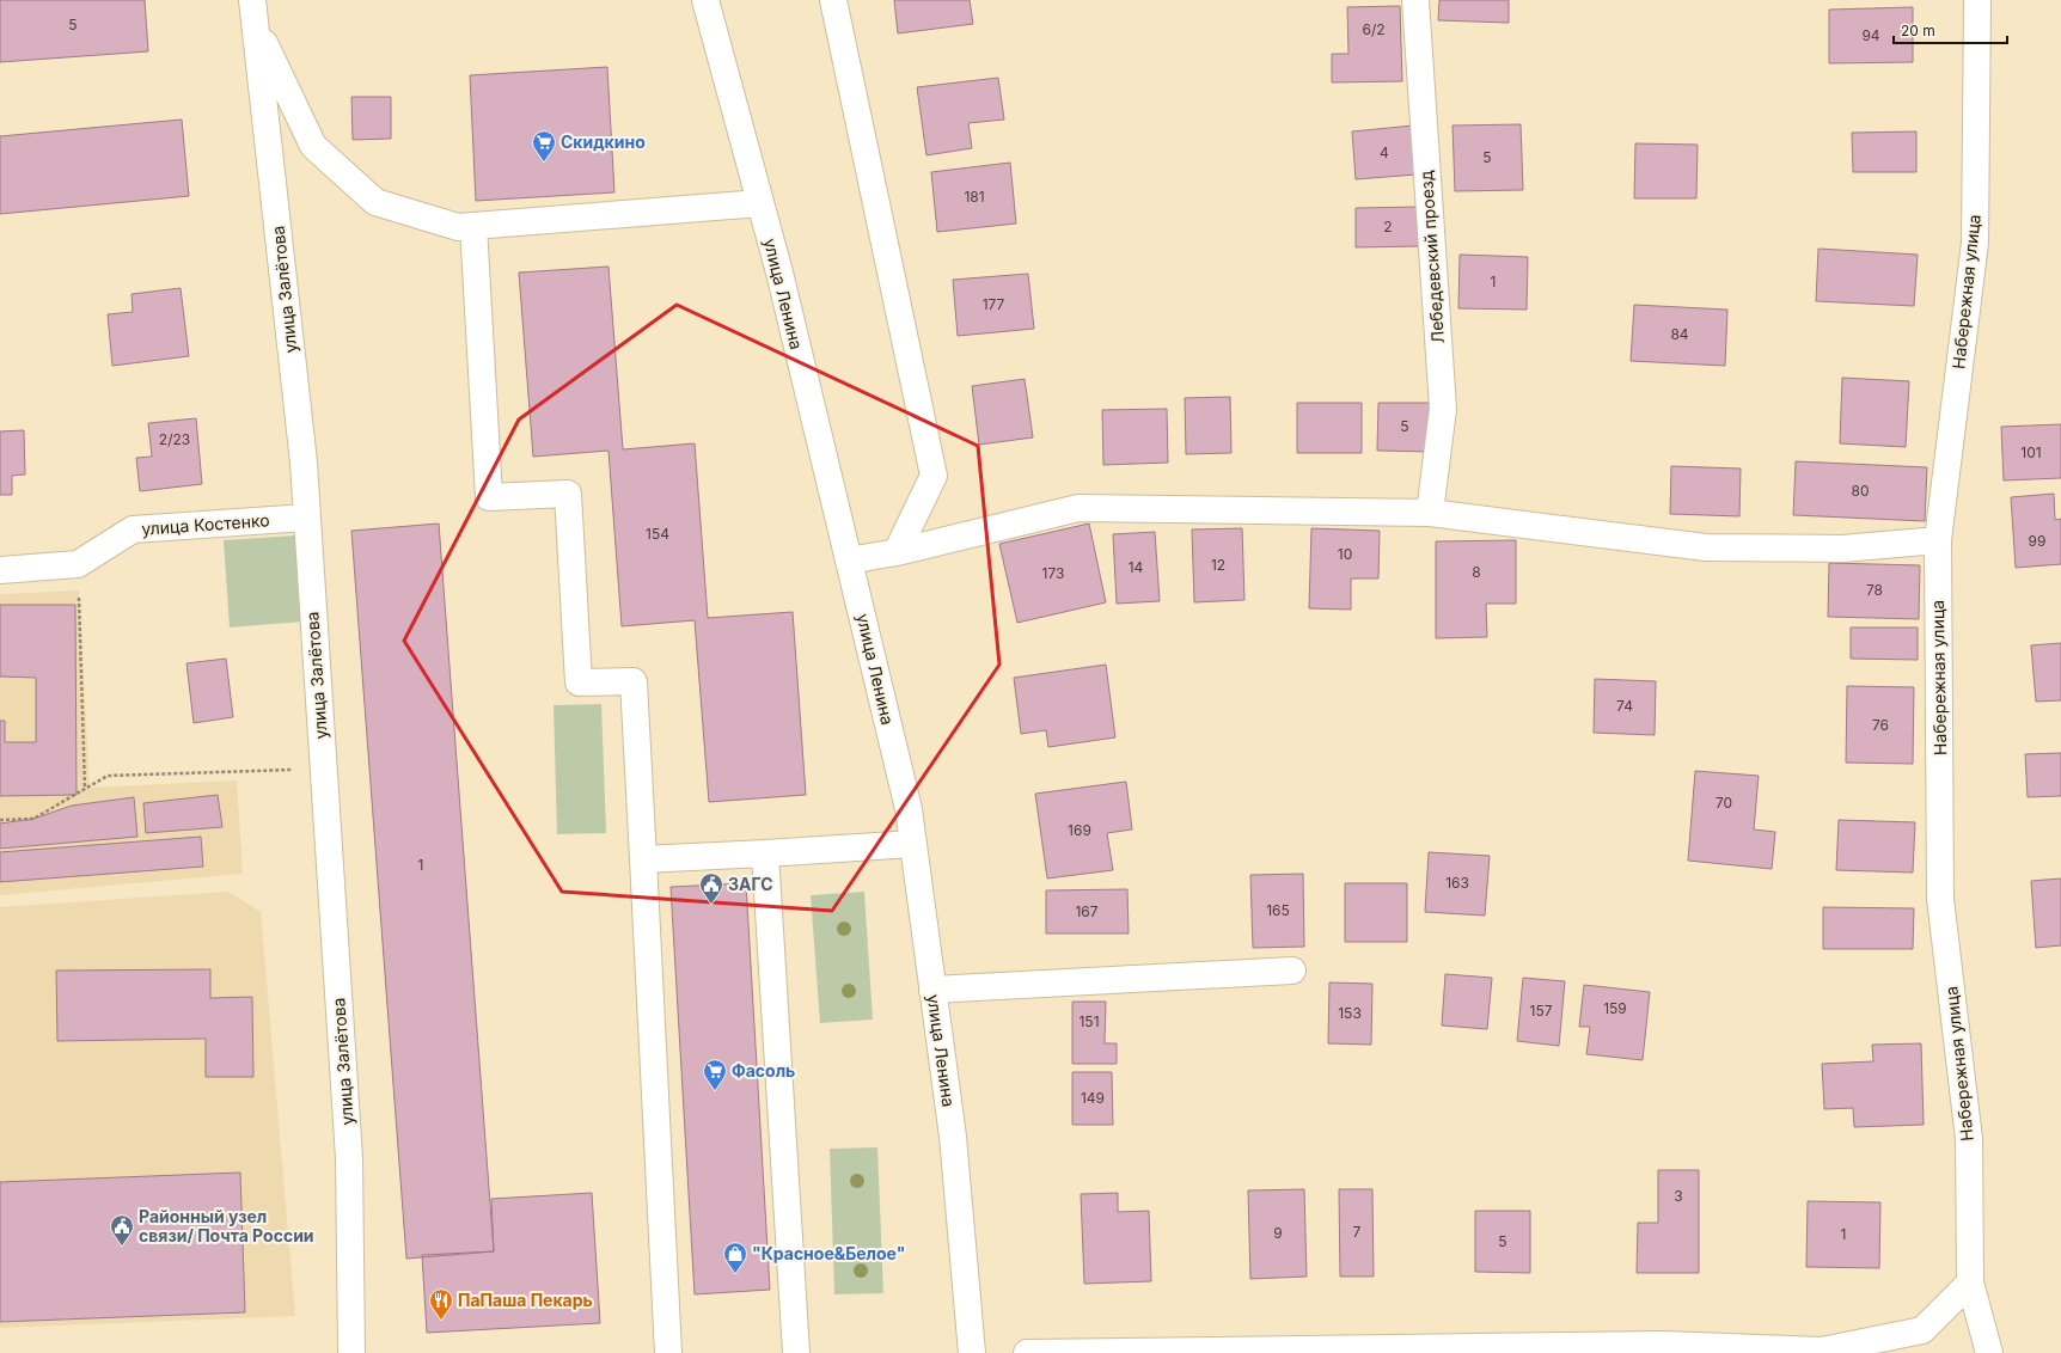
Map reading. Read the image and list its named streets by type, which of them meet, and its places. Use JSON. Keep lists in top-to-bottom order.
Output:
{
  "streets": {
    "street": [
      "Лебедевский проезд",
      "улица Залётова",
      "Набережная улица",
      "улица Ленина",
      "улица Костенко"
    ]
  },
  "crossings": [
    ["улица Залётова", "улица Костенко"]
  ],
  "places": {
    "supermarket": ["Скидкино", "Фасоль"],
    "public building": ["ЗАГС", "Районный узел связи/ Почта России"],
    "shop": ["\"Красное&Белое\""],
    "restaurant": ["ПаПаша Пекарь"]
  },
  "house_numbers": [
    "5",
    "6/2",
    "94",
    "4",
    "5",
    "181",
    "2",
    "1",
    "177",
    "84",
    "5",
    "2/23",
    "101",
    "80",
    "154",
    "99",
    "10",
    "12",
    "14",
    "8",
    "173",
    "78",
    "74",
    "76",
    "70",
    "169",
    "1",
    "163",
    "165",
    "167",
    "159",
    "157",
    "153",
    "151",
    "149",
    "3",
    "7",
    "9",
    "1",
    "5"
  ],
  "scale_bar": "20 m"
}
